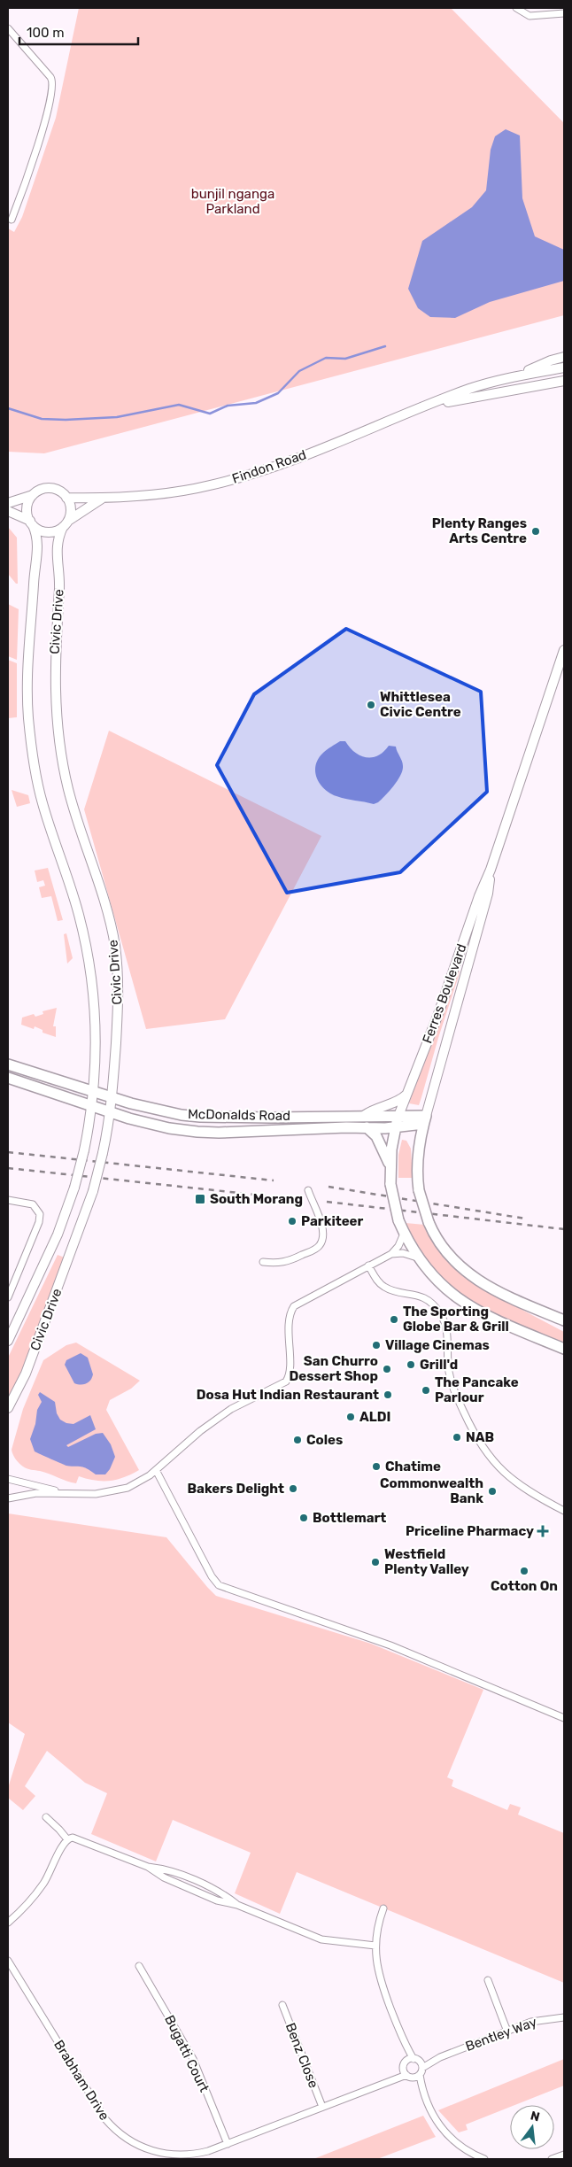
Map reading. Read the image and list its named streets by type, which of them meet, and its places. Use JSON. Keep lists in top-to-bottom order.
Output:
{
  "streets": {
    "main road": [
      "Findon Road",
      "Civic Drive",
      "Ferres Boulevard",
      "McDonalds Road"
    ],
    "street": [
      "Bentley Way",
      "Bugatti Court",
      "Benz Close",
      "Brabham Drive"
    ]
  },
  "crossings": [
    ["Findon Road", "Civic Drive"],
    ["Civic Drive", "McDonalds Road"],
    ["Ferres Boulevard", "McDonalds Road"],
    ["Bugatti Court", "Brabham Drive"],
    ["Benz Close", "Brabham Drive"]
  ],
  "parks": ["bunjil nganga Parkland"],
  "places": {
    "other": [
      "Plenty Ranges Arts Centre",
      "Whittlesea Civic Centre",
      "Parkiteer",
      "The Sporting Globe Bar & Grill",
      "Village Cinemas",
      "Grill'd",
      "San Churro Dessert Shop",
      "The Pancake Parlour",
      "Dosa Hut Indian Restaurant",
      "ALDI",
      "NAB",
      "Coles",
      "Chatime",
      "Bakers Delight",
      "Commonwealth Bank",
      "Bottlemart",
      "Westfield Plenty Valley",
      "Cotton On"
    ],
    "transit": ["South Morang"],
    "health": ["Priceline Pharmacy"]
  },
  "scale_bar": "100 m",
  "north": "top"
}
